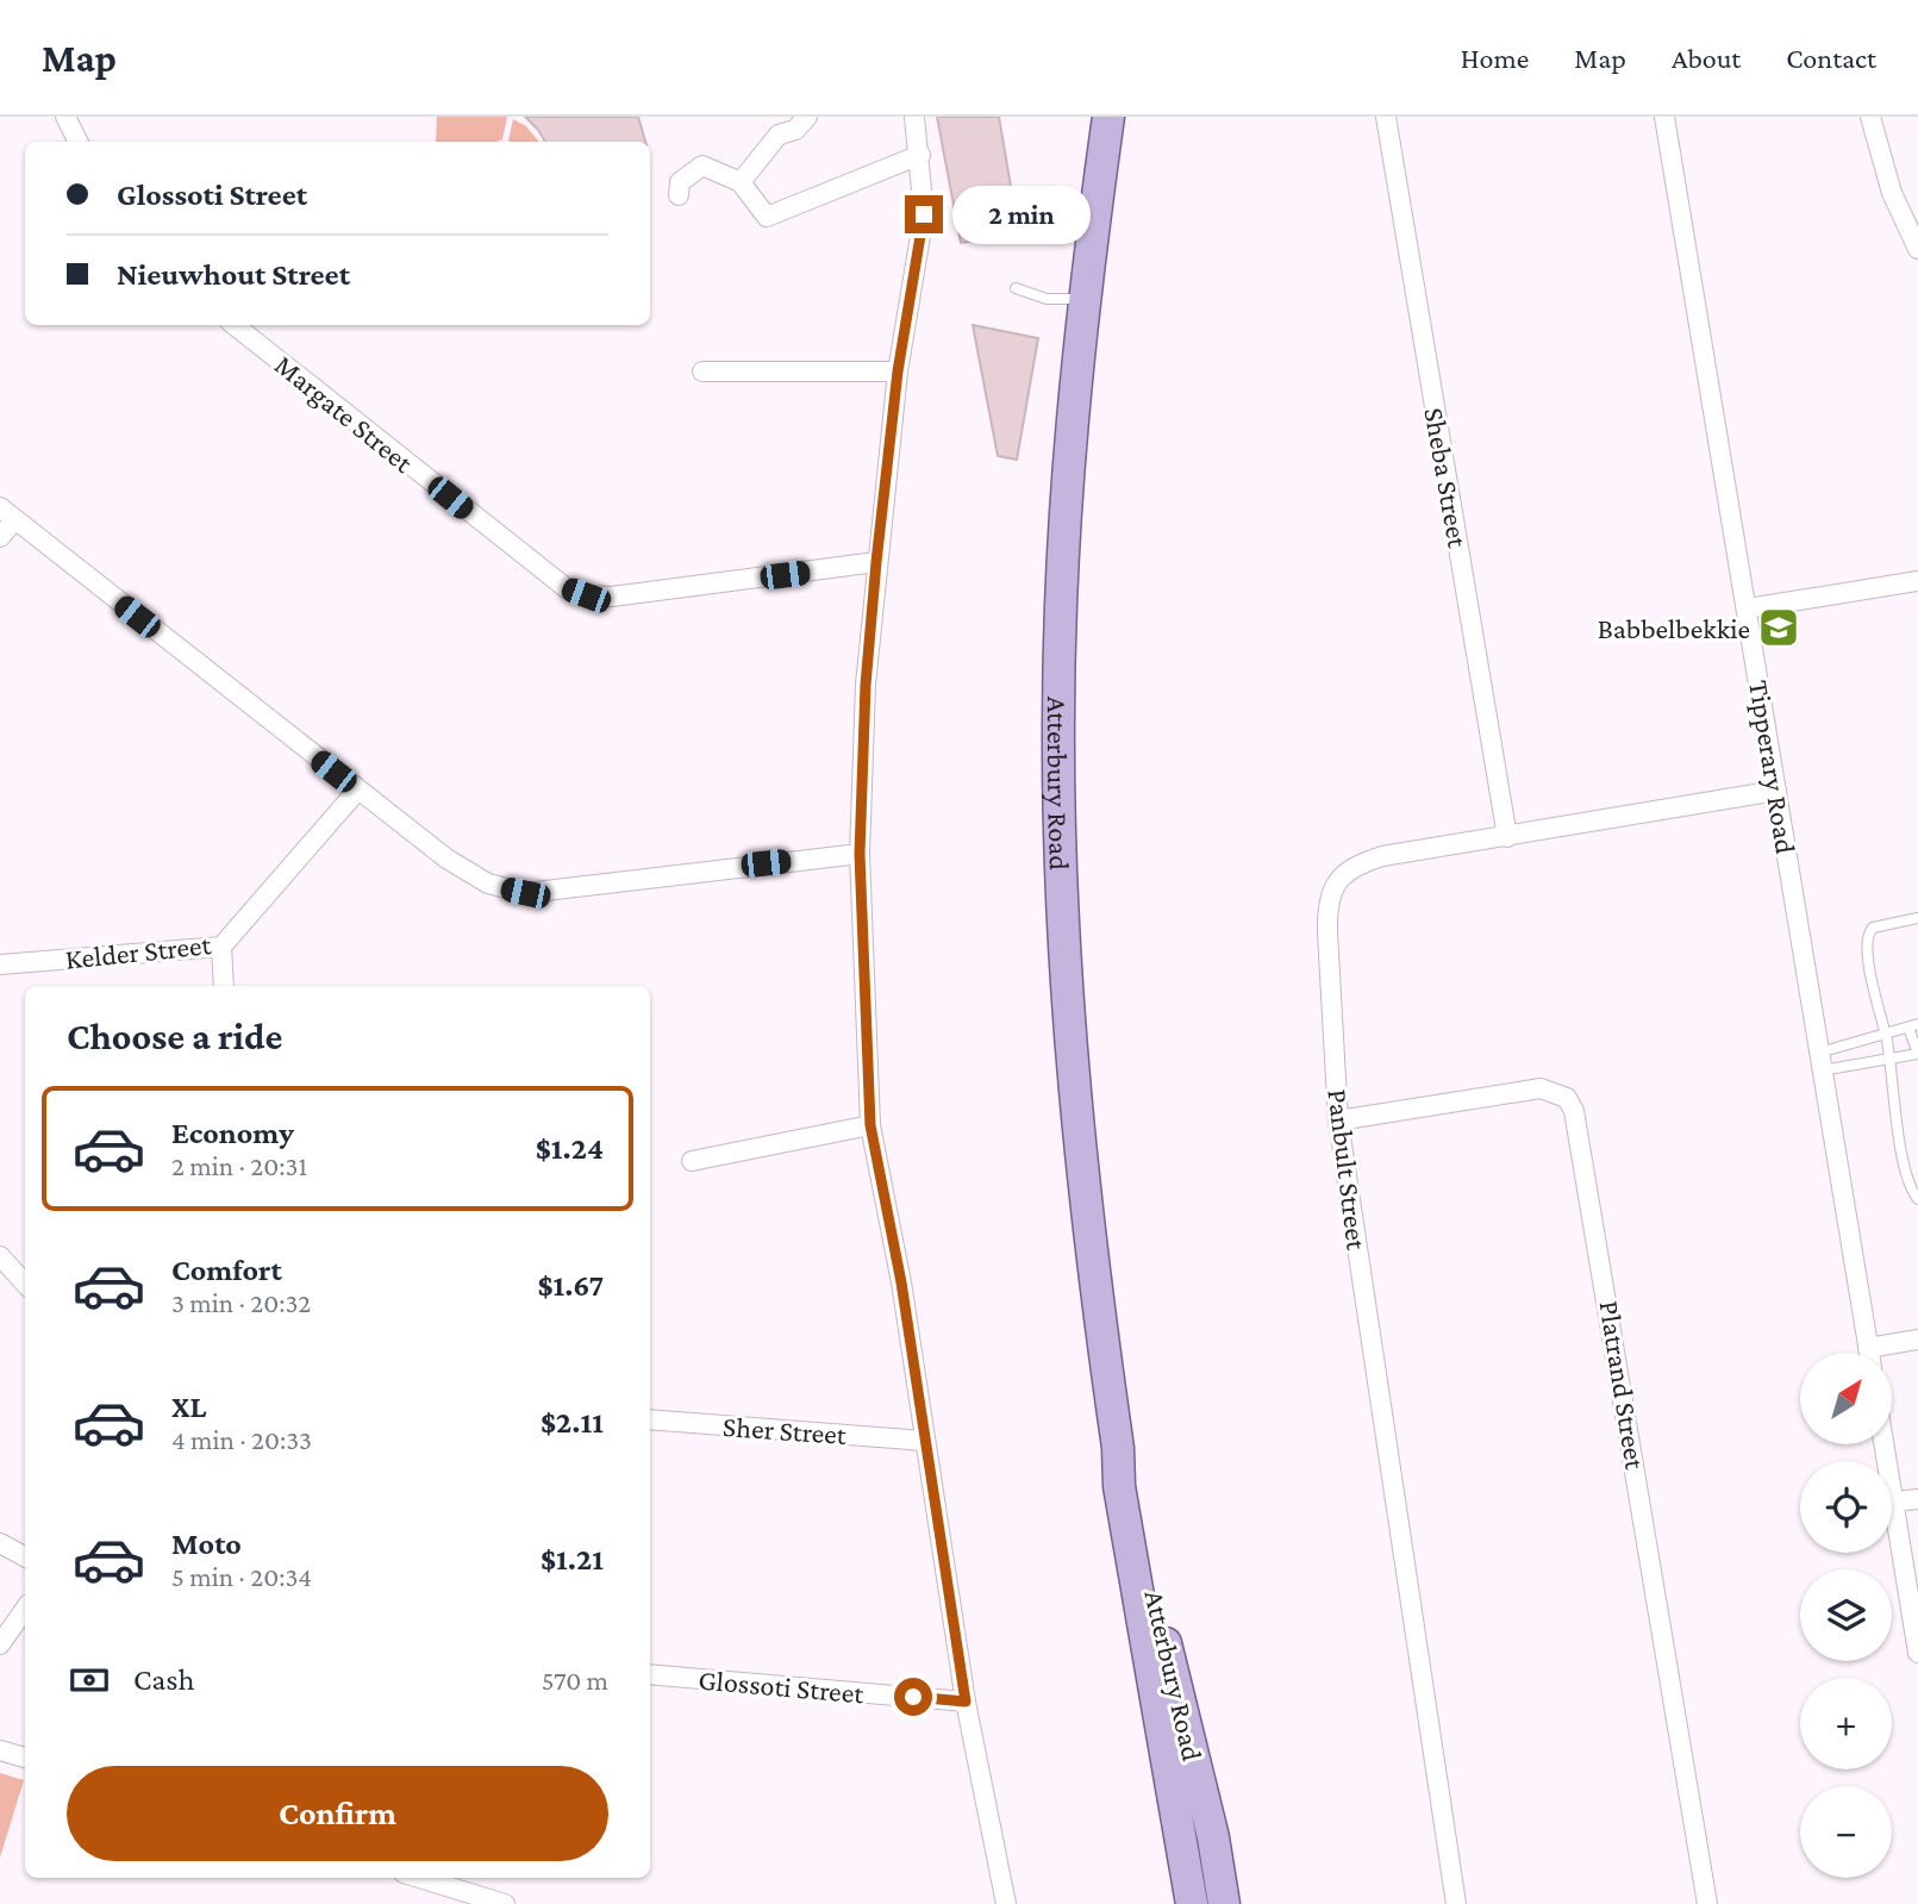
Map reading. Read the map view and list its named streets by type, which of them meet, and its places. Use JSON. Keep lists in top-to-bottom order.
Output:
{
  "streets": {
    "main road": ["Atterbury Road"],
    "street": [
      "Margate Street",
      "Sheba Street",
      "Tipperary Road",
      "Kelder Street",
      "Panbult Street",
      "Platrand Street",
      "Sher Street",
      "Glossoti Street"
    ]
  },
  "crossings": [
    ["Sheba Street", "Panbult Street"],
    ["Tipperary Road", "Panbult Street"],
    ["Panbult Street", "Platrand Street"]
  ],
  "places": {
    "school or university": ["Babbelbekkie"]
  },
  "north": "top right",
  "page": {
    "header": "Map",
    "nav": [
      "Home",
      "Map",
      "About",
      "Contact"
    ],
    "banner": ["Glossoti Street", "Nieuwhout Street"],
    "bubble": "2 min",
    "heading": "Choose a ride",
    "list": [
      {
        "name": "Economy",
        "note": "2 min · 20:31",
        "value": "$1.24"
      },
      {
        "name": "Comfort",
        "note": "3 min · 20:32",
        "value": "$1.67"
      },
      {
        "name": "XL",
        "note": "4 min · 20:33",
        "value": "$2.11"
      },
      {
        "name": "Moto",
        "note": "5 min · 20:34",
        "value": "$1.21"
      }
    ],
    "map_buttons": ["+", "−"],
    "pay": ["Cash", "570 m"],
    "buttons": "Confirm"
  }
}
